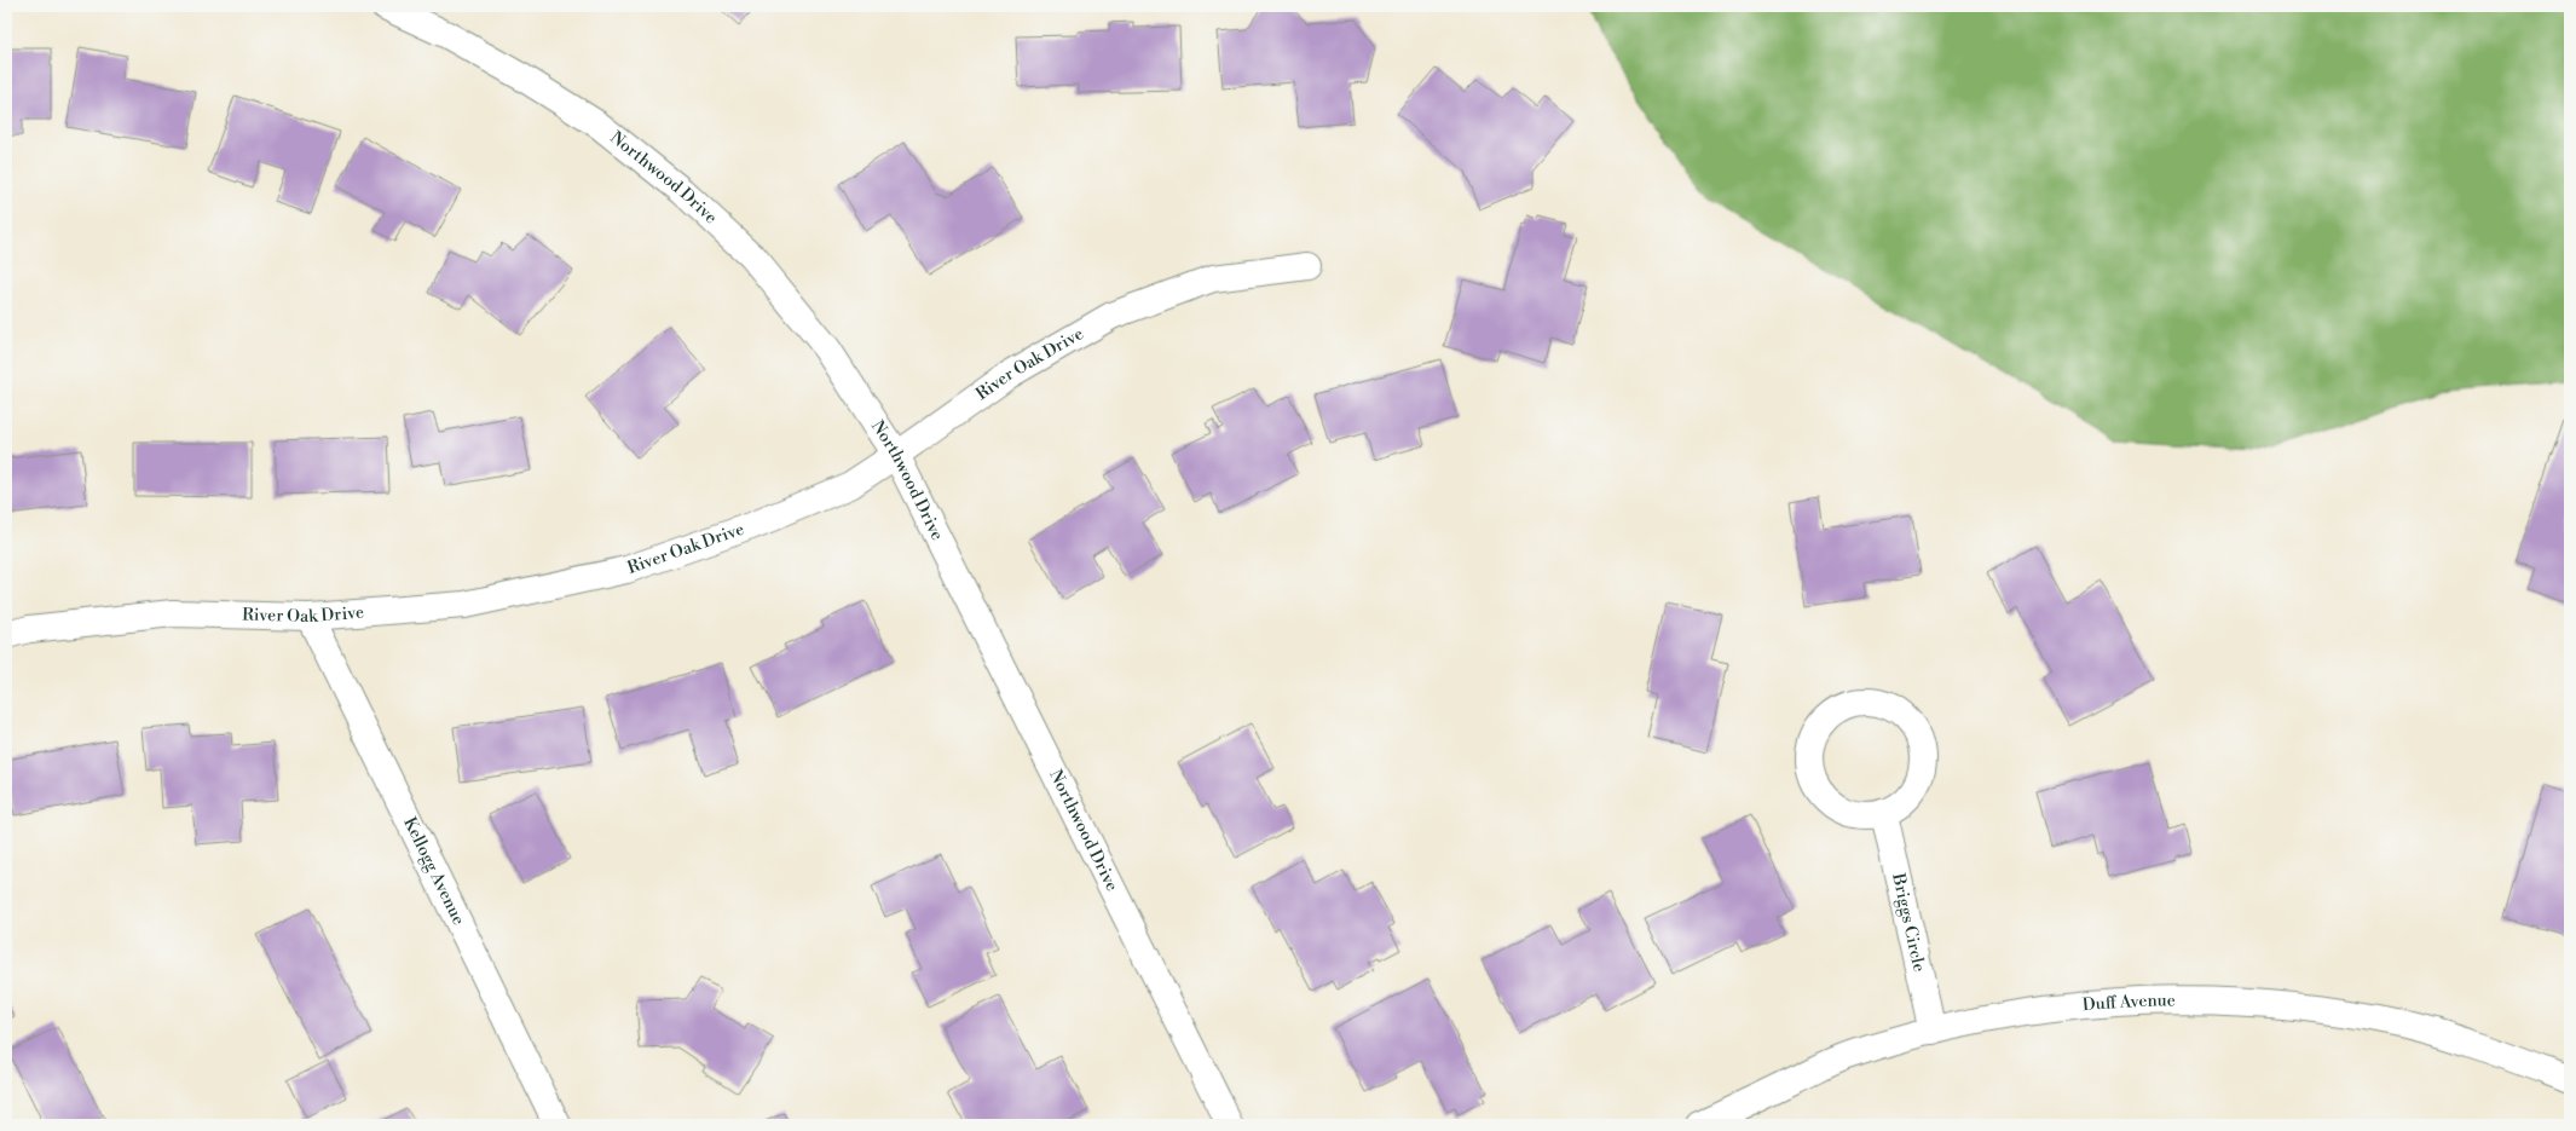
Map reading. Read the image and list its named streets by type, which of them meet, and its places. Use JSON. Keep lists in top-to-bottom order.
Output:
{
  "streets": {
    "street": [
      "Northwood Drive",
      "River Oak Drive",
      "Kellogg Avenue",
      "Briggs Circle",
      "Duff Avenue"
    ]
  },
  "crossings": [
    ["Northwood Drive", "River Oak Drive"],
    ["River Oak Drive", "Kellogg Avenue"],
    ["Briggs Circle", "Duff Avenue"]
  ]
}
